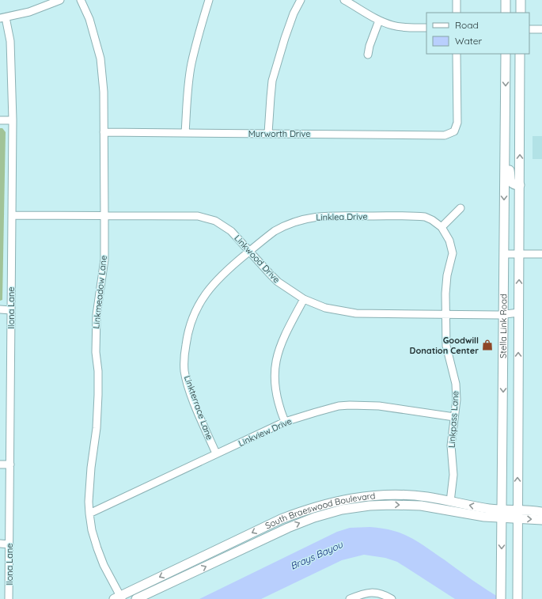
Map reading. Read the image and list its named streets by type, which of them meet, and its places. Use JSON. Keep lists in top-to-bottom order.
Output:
{
  "streets": {
    "main road": ["Stella Link Road", "South Braeswood Boulevard"],
    "street": [
      "Murworth Drive",
      "Linklea Drive",
      "Linkwood Drive",
      "Linkmeadow Lane",
      "Ilona Lane",
      "Linkterrace Lane",
      "Linkpass Lane",
      "Linkview Drive"
    ]
  },
  "crossings": [
    ["Murworth Drive", "Linkmeadow Lane"],
    ["Linklea Drive", "Linkwood Drive"],
    ["Linklea Drive", "Linkterrace Lane"],
    ["Linklea Drive", "Linkpass Lane"],
    ["Linkwood Drive", "Linkmeadow Lane"],
    ["Linkwood Drive", "Ilona Lane"],
    ["Linkwood Drive", "Stella Link Road"],
    ["Linkwood Drive", "Linkterrace Lane"],
    ["Linkwood Drive", "Linkpass Lane"],
    ["Linkmeadow Lane", "Linkview Drive"],
    ["Linkmeadow Lane", "South Braeswood Boulevard"],
    ["Stella Link Road", "South Braeswood Boulevard"],
    ["Linkterrace Lane", "Linkview Drive"],
    ["Linkpass Lane", "Linkview Drive"],
    ["Linkpass Lane", "South Braeswood Boulevard"]
  ],
  "water": ["Brays Bayou"],
  "places": {
    "shop": ["Goodwill Donation Center"]
  },
  "legend": ["Road", "Water"]
}
